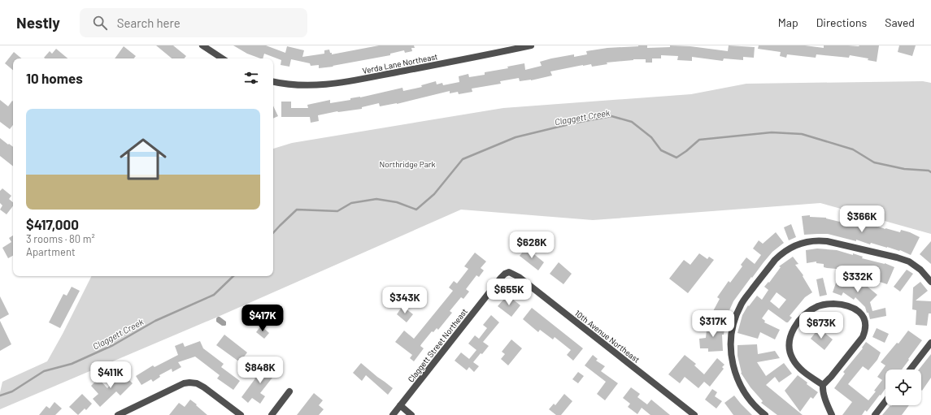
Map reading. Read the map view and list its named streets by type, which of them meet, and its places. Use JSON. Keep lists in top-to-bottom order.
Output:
{
  "streets": {
    "street": ["Verda Lane Northeast", "10th Avenue Northeast", "Claggett Street Northeast"]
  },
  "crossings": [
    ["10th Avenue Northeast", "Claggett Street Northeast"]
  ],
  "water": ["Claggett Creek"],
  "parks": ["Northridge Park"],
  "page": {
    "header": "Nestly",
    "search": "Search here",
    "nav": ["Map", "Directions", "Saved"],
    "heading": "10 homes",
    "list": [
      {
        "name": "$417,000",
        "note": "3 rooms · 80 m² · Apartment"
      }
    ],
    "price": [
      "$366K",
      "$628K",
      "$332K",
      "$655K",
      "$343K",
      "$417K",
      "$317K",
      "$673K",
      "$848K",
      "$411K"
    ]
  }
}
